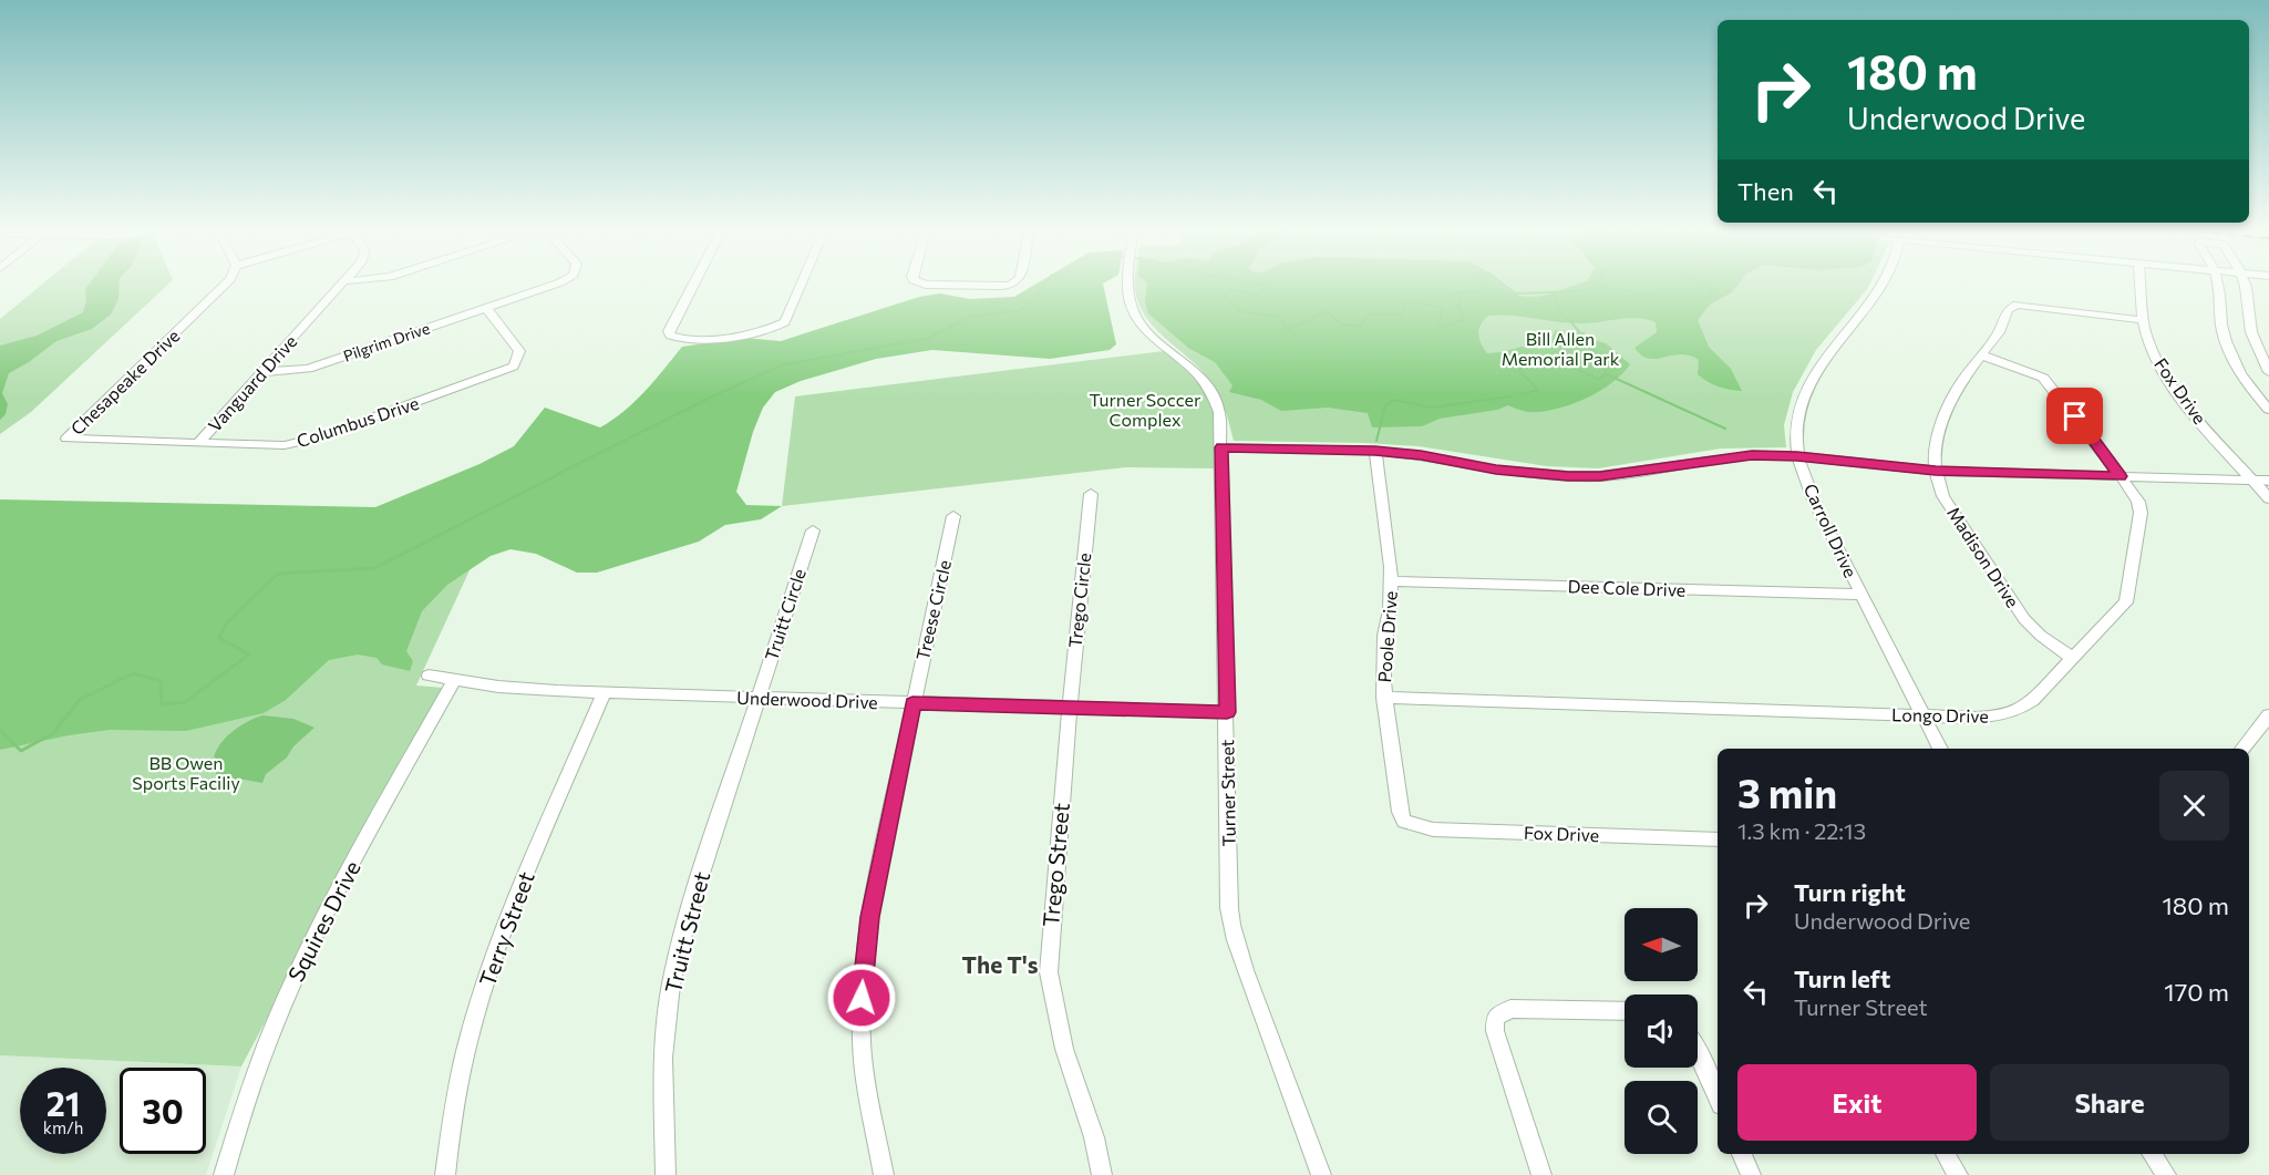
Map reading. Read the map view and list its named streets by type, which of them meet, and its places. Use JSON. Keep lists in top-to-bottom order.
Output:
{
  "streets": {
    "street": [
      "Pilgrim Drive",
      "Chesapeake Drive",
      "Vanguard Drive",
      "Fox Drive",
      "Columbus Drive",
      "Carroll Drive",
      "Madison Drive",
      "Dee Cole Drive",
      "Trego Circle",
      "Treese Circle",
      "Truitt Circle",
      "Poole Drive",
      "Underwood Drive",
      "Longo Drive",
      "Turner Street",
      "Trego Street",
      "Squires Drive",
      "Terry Street",
      "Truitt Street"
    ]
  },
  "crossings": [
    ["Pilgrim Drive", "Vanguard Drive"],
    ["Pilgrim Drive", "Columbus Drive"],
    ["Chesapeake Drive", "Columbus Drive"],
    ["Vanguard Drive", "Columbus Drive"],
    ["Fox Drive", "Madison Drive"],
    ["Fox Drive", "Poole Drive"],
    ["Carroll Drive", "Dee Cole Drive"],
    ["Carroll Drive", "Longo Drive"],
    ["Madison Drive", "Longo Drive"],
    ["Dee Cole Drive", "Poole Drive"],
    ["Trego Circle", "Underwood Drive"],
    ["Trego Circle", "Trego Street"],
    ["Treese Circle", "Underwood Drive"],
    ["Truitt Circle", "Underwood Drive"],
    ["Truitt Circle", "Truitt Street"],
    ["Poole Drive", "Longo Drive"],
    ["Underwood Drive", "Turner Street"],
    ["Underwood Drive", "Trego Street"],
    ["Underwood Drive", "Squires Drive"],
    ["Underwood Drive", "Terry Street"],
    ["Underwood Drive", "Truitt Street"]
  ],
  "districts": ["The T's"],
  "parks": ["Bill Allen Memorial Park", "Turner Soccer Complex", "BB Owen Sports Faciliy"],
  "north": "left",
  "page": {
    "turn": ["180 m", "Underwood Drive"],
    "then": "Then",
    "heading": ["3 min", "1.3 km · 22:13"],
    "list": [
      {
        "name": "Turn right",
        "note": "Underwood Drive",
        "value": "180 m"
      },
      {
        "name": "Turn left",
        "note": "Turner Street",
        "value": "170 m"
      }
    ],
    "buttons": ["Exit", "Share"],
    "speed": "21 km/h",
    "limit": "30"
  }
}
